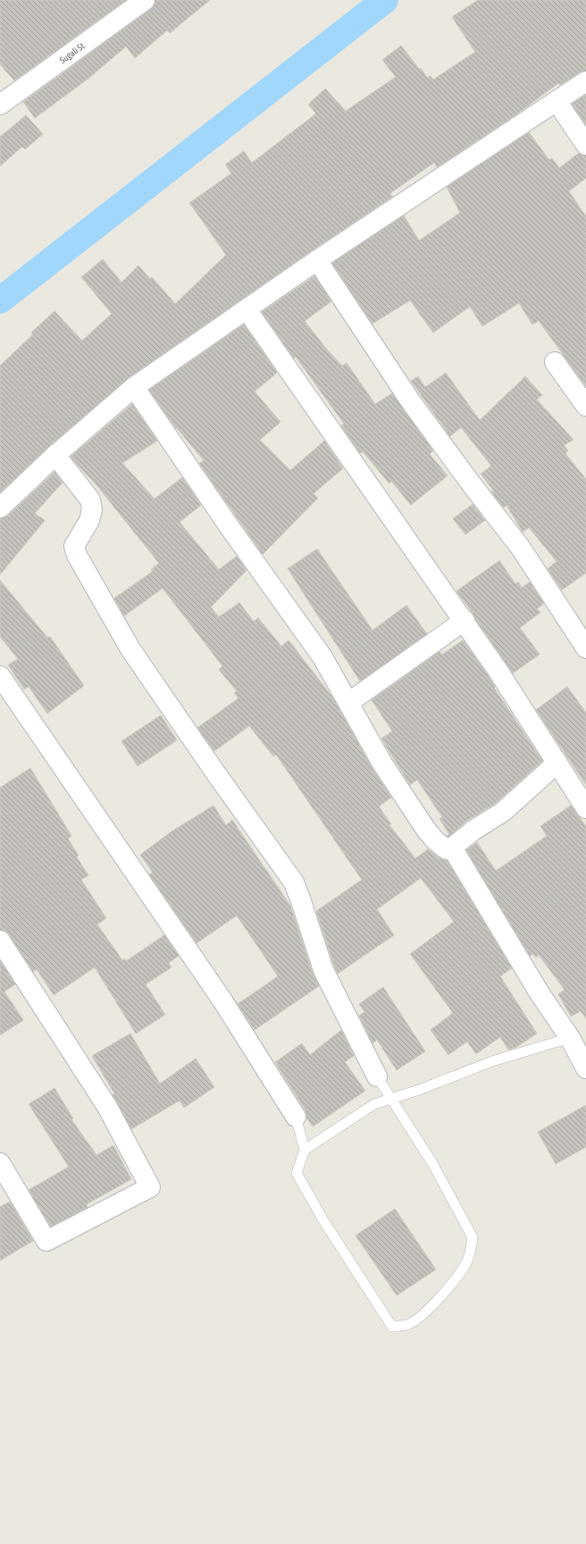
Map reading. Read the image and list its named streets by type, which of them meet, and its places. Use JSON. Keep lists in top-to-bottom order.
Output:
{
  "streets": {
    "street": ["Sugali St."]
  }
}
